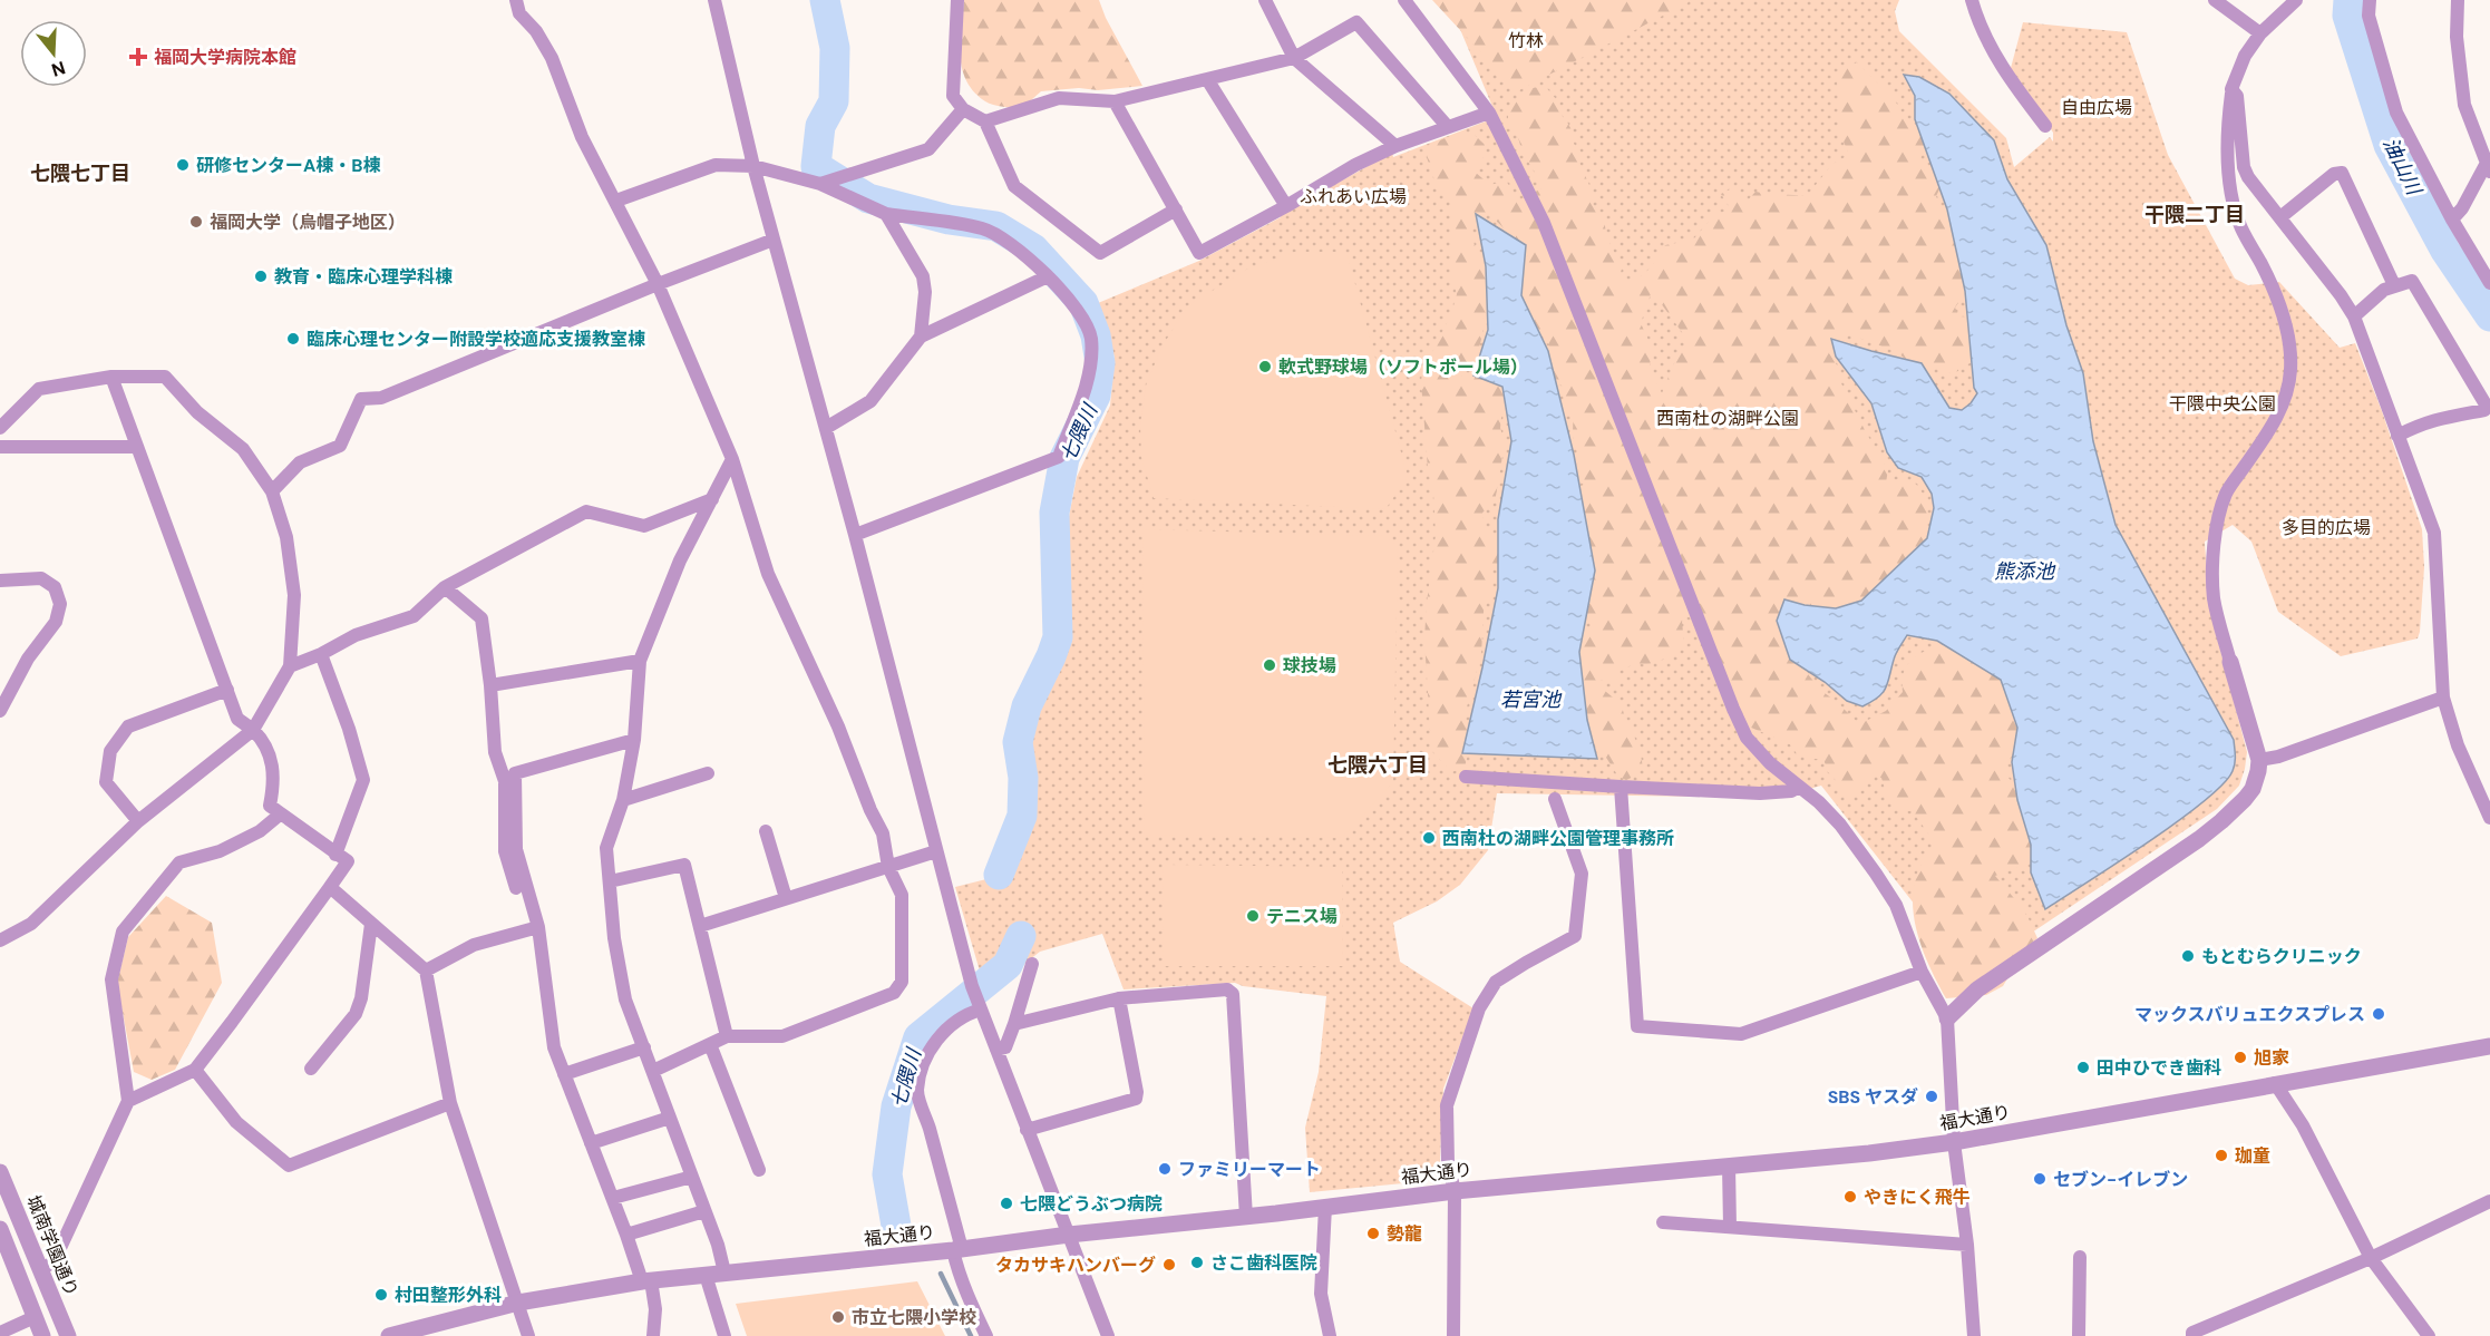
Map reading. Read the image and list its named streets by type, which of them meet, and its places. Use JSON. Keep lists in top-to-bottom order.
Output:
{
  "streets": {
    "street": ["福大通り", "城南学園通り"]
  },
  "districts": ["七隈七丁目", "干隈二丁目", "七隈六丁目"],
  "water": [
    "油山川",
    "七隈川",
    "熊添池",
    "若宮池"
  ],
  "parks": [
    "竹林",
    "自由広場",
    "ふれあい広場",
    "干隈中央公園",
    "西南杜の湖畔公園",
    "多目的広場"
  ],
  "places": {
    "health": ["福岡大学病院本館"],
    "other": [
      "研修センターA棟・B棟",
      "福岡大学（烏帽子地区）",
      "教育・臨床心理学科棟",
      "臨床心理センター附設学校適応支援教室棟",
      "軟式野球場（ソフトボール場）",
      "球技場",
      "西南杜の湖畔公園管理事務所",
      "テニス場",
      "もとむらクリニック",
      "マックスバリュエクスプレス",
      "旭家",
      "田中ひでき歯科",
      "SBS ヤスダ",
      "珈童",
      "ファミリーマート",
      "セブン-イレブン",
      "やきにく飛牛",
      "七隈どうぶつ病院",
      "勢龍",
      "さこ歯科医院",
      "タカサキハンバーグ",
      "村田整形外科",
      "市立七隈小学校"
    ]
  },
  "north": "bottom"
}
